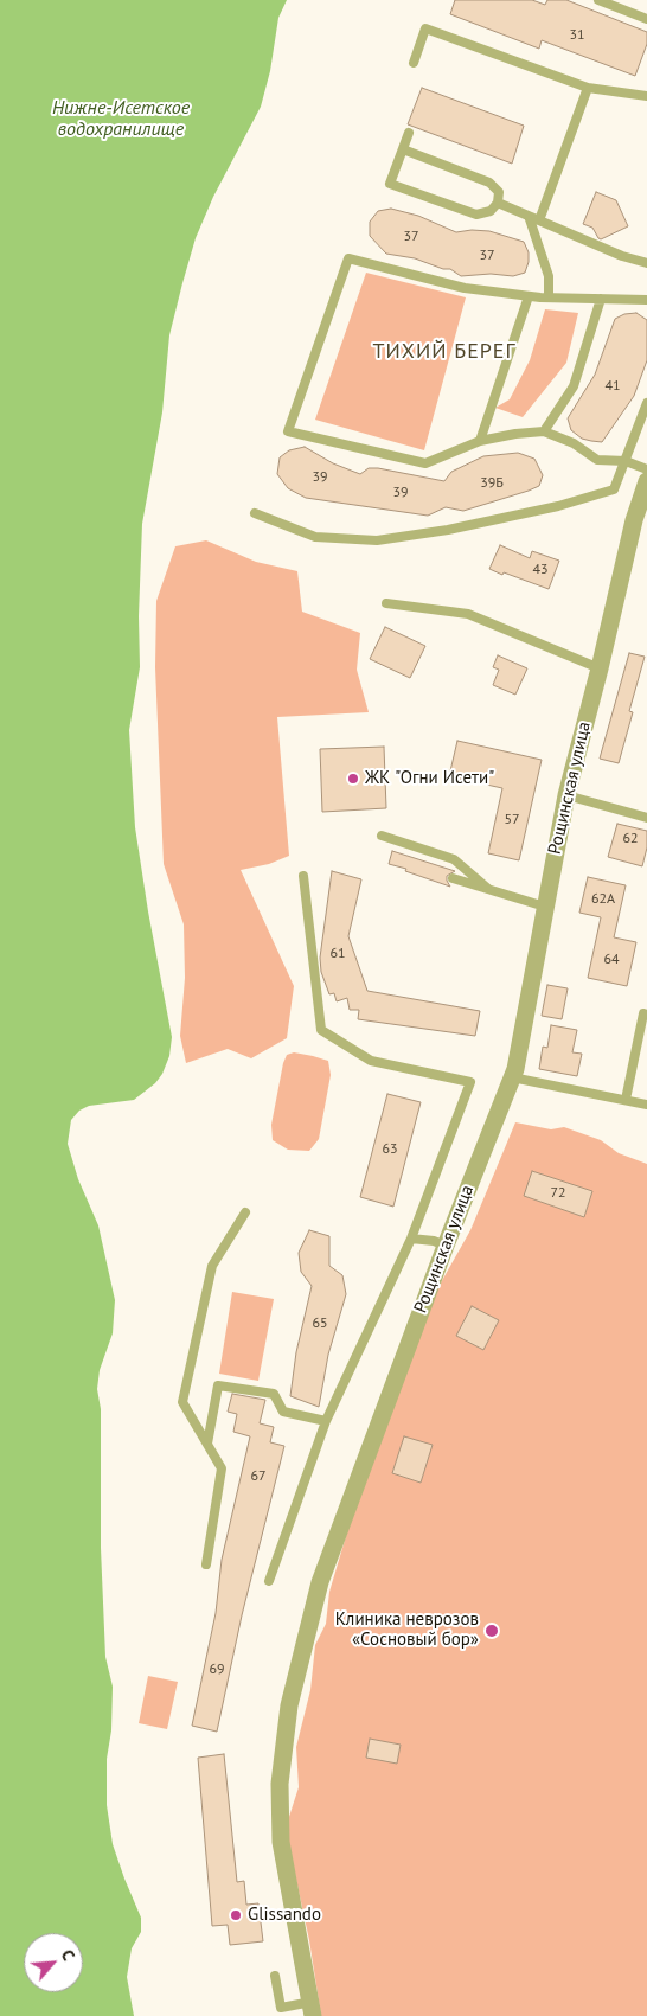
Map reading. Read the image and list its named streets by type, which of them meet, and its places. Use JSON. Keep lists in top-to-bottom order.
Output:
{
  "streets": {
    "street": ["Рощинская улица"]
  },
  "districts": ["ТИХИЙ БЕРЕГ"],
  "water": ["Нижне-Исетское водохранилище"],
  "places": ["ЖК \"Огни Исети\"", "Клиника неврозов «Сосновый бор»", "Glissando"],
  "house_numbers": [
    "31",
    "37",
    "37",
    "41",
    "39",
    "39Б",
    "39",
    "43",
    "57",
    "62",
    "62А",
    "61",
    "64",
    "63",
    "72",
    "65",
    "67",
    "69"
  ],
  "north": "top right"
}
